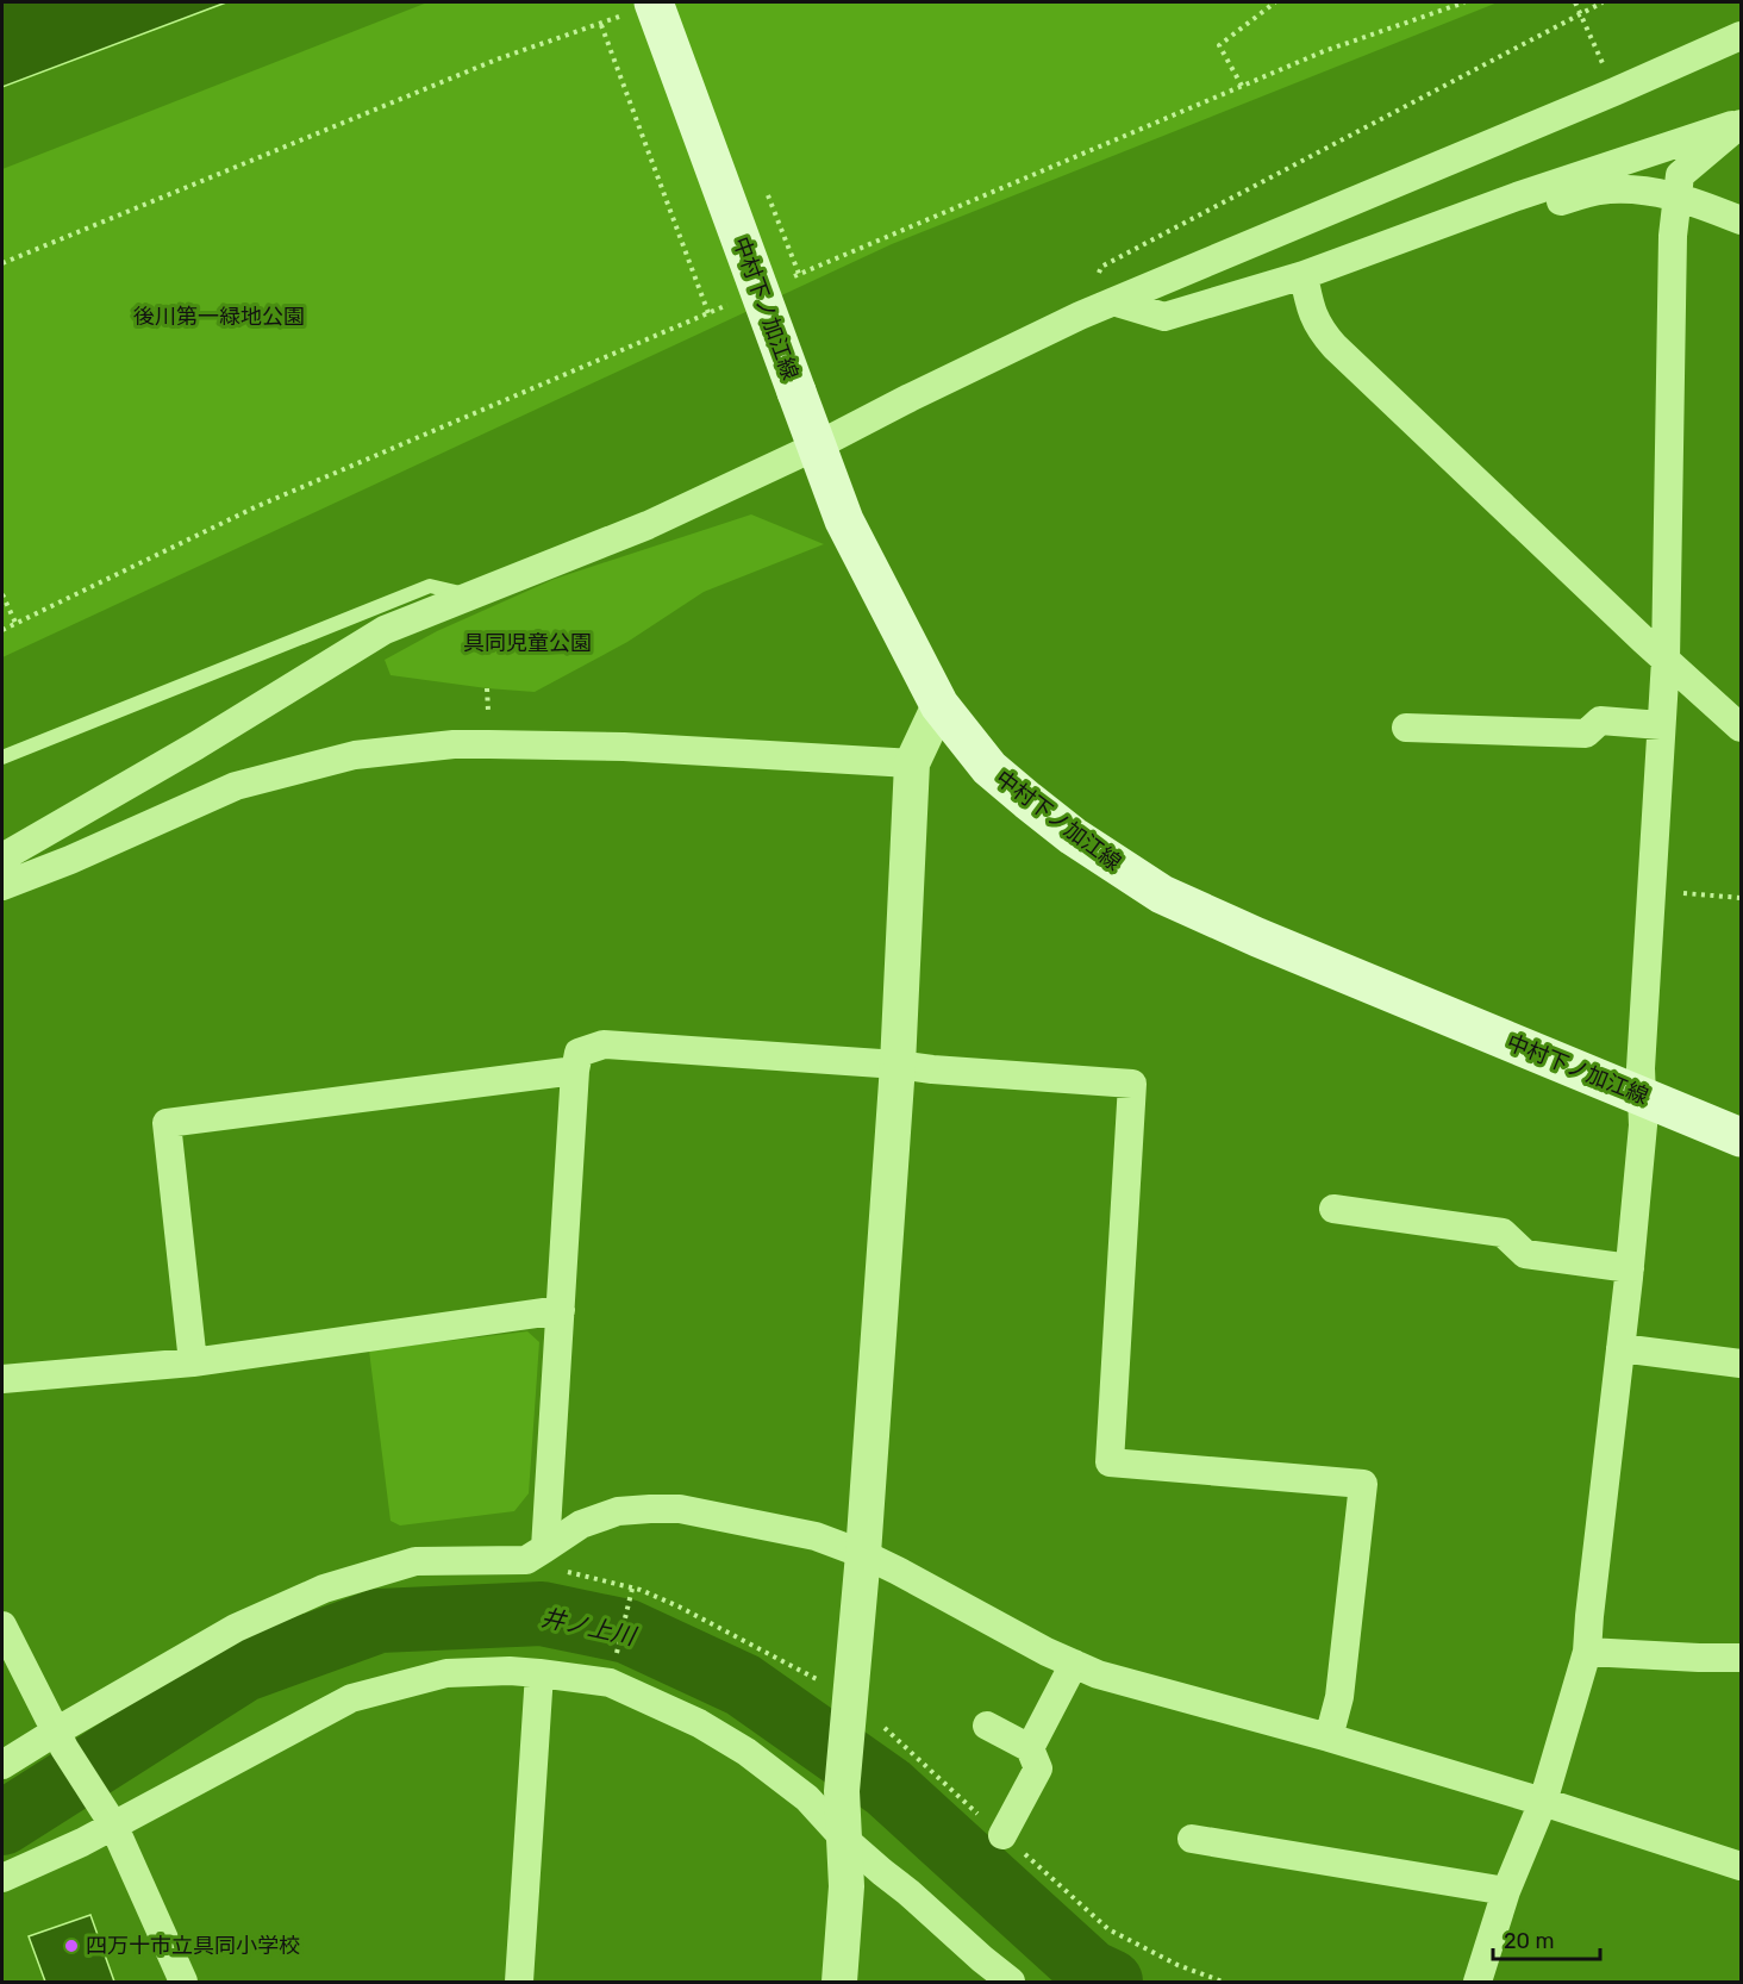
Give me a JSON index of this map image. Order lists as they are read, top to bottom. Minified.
{"streets":{"main road":["中村下ノ加江線"]},"water":["井ノ上川"],"parks":["後川第一緑地公園","具同児童公園"],"places":["四万十市立具同小学校"],"scale_bar":"20 m"}
